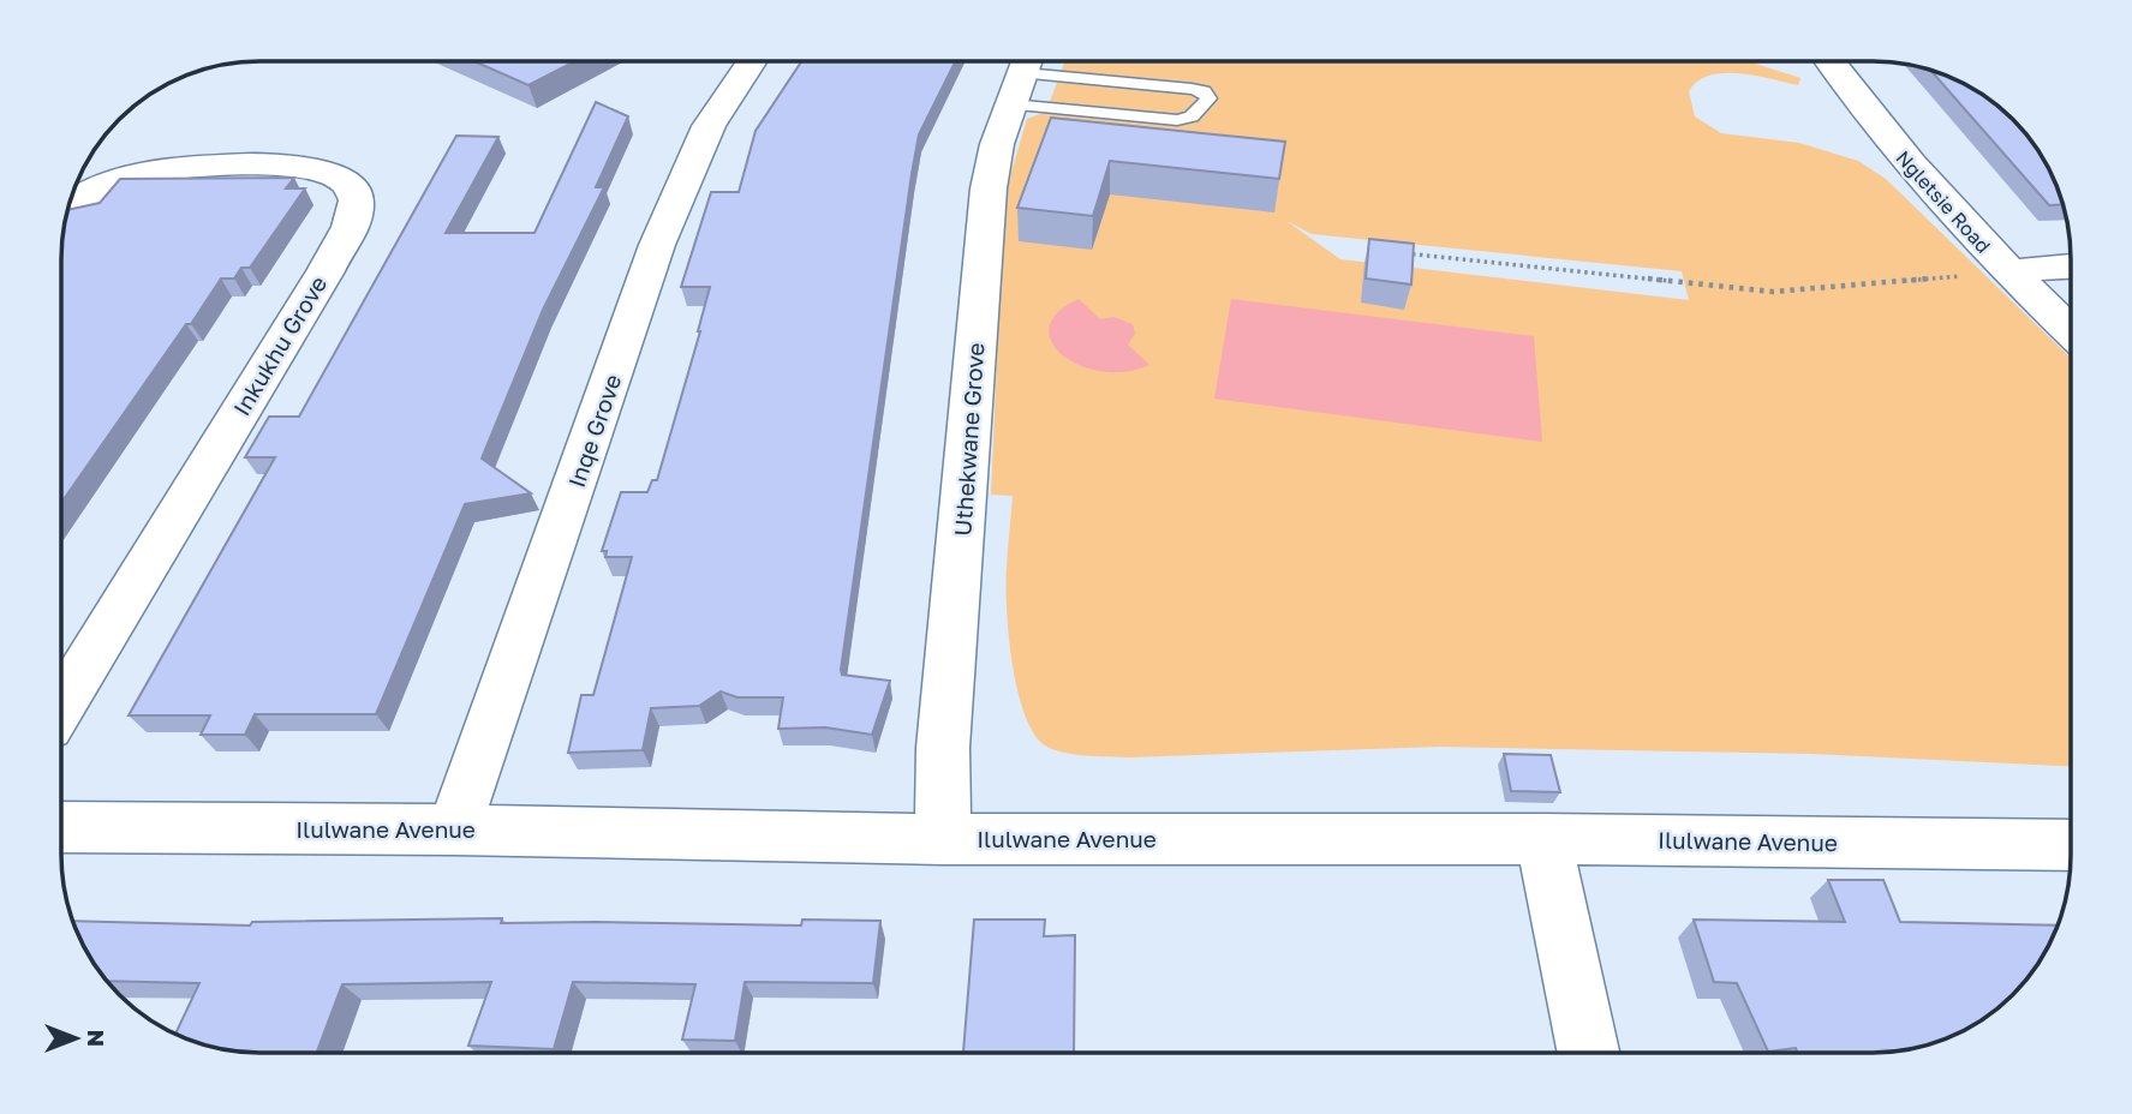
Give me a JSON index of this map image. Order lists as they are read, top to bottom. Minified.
{"streets":{"street":["Ngletsie Road","Inkukhu Grove","Inqe Grove","Uthekwane Grove","Ilulwane Avenue"]},"crossings":[["Inqe Grove","Ilulwane Avenue"],["Uthekwane Grove","Ilulwane Avenue"]],"north":"right"}
